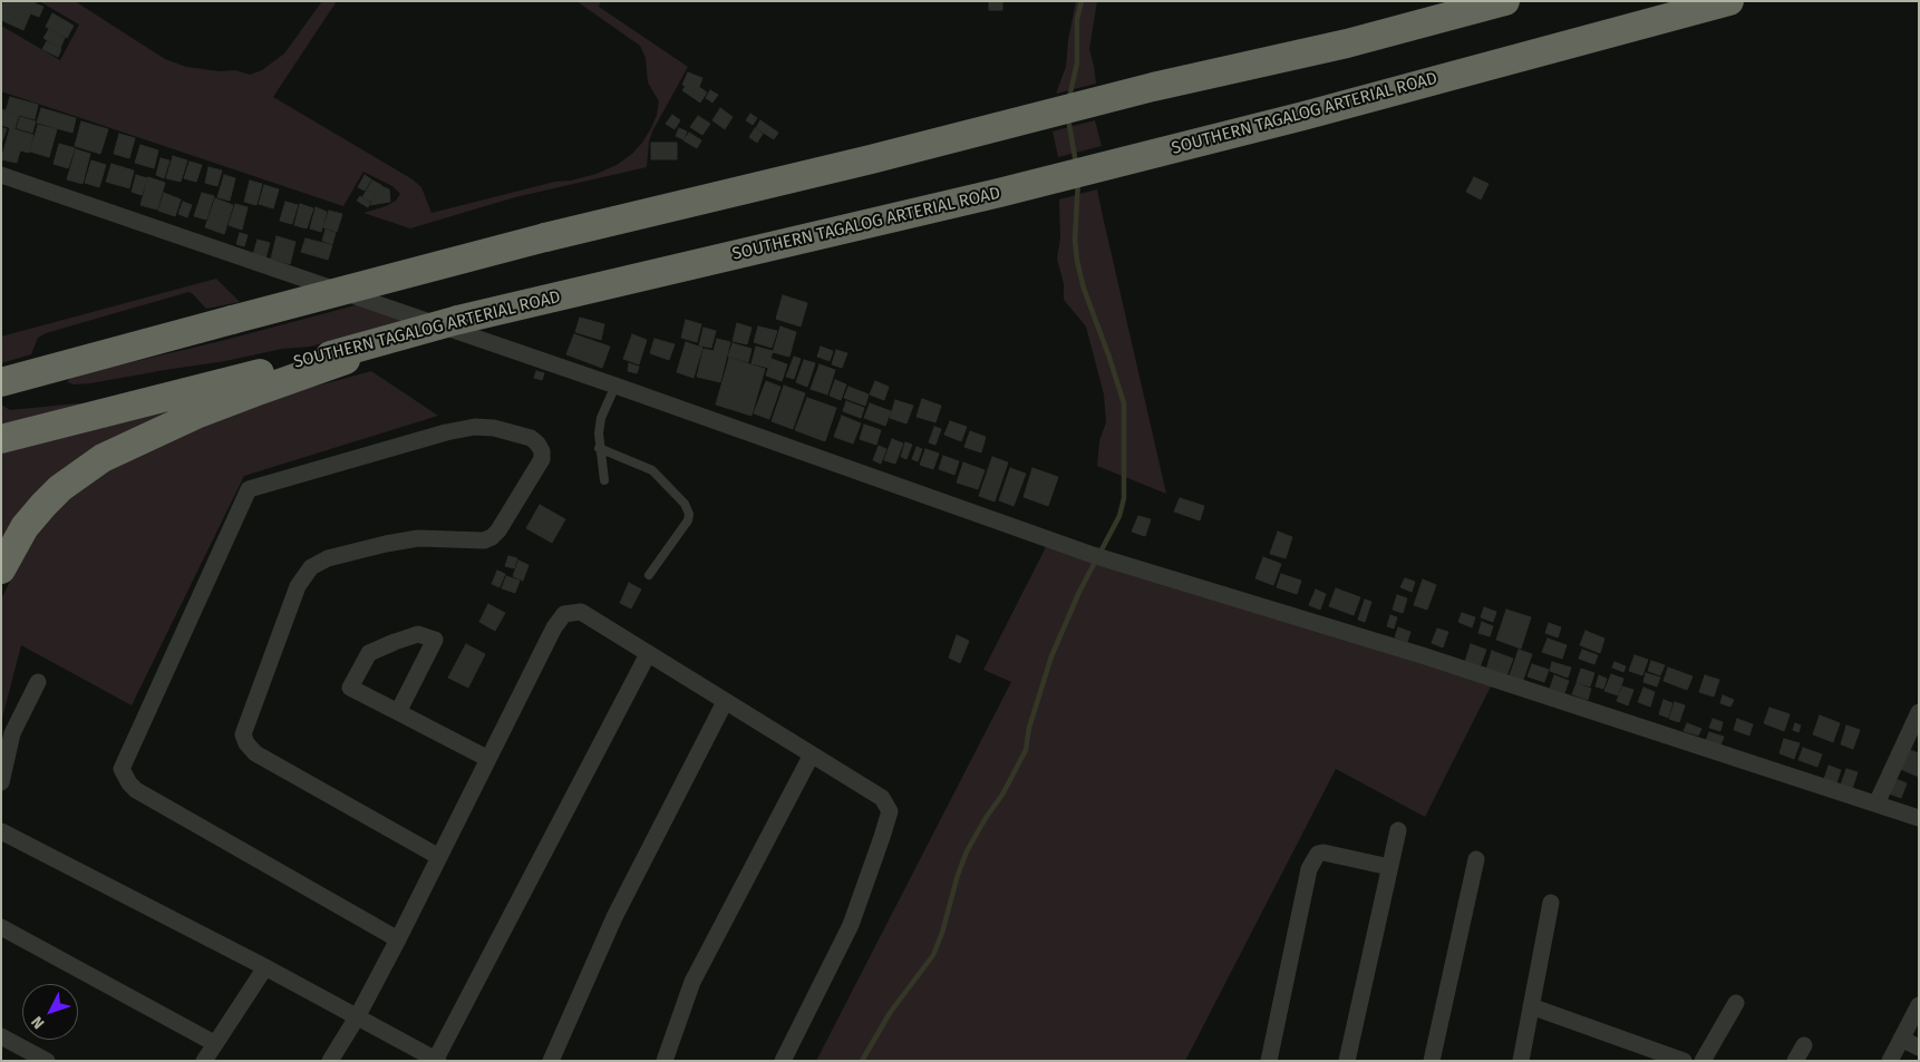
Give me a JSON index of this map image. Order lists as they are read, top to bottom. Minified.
{"streets":{"highway":["SOUTHERN TAGALOG ARTERIAL ROAD"]},"north":"bottom left"}
